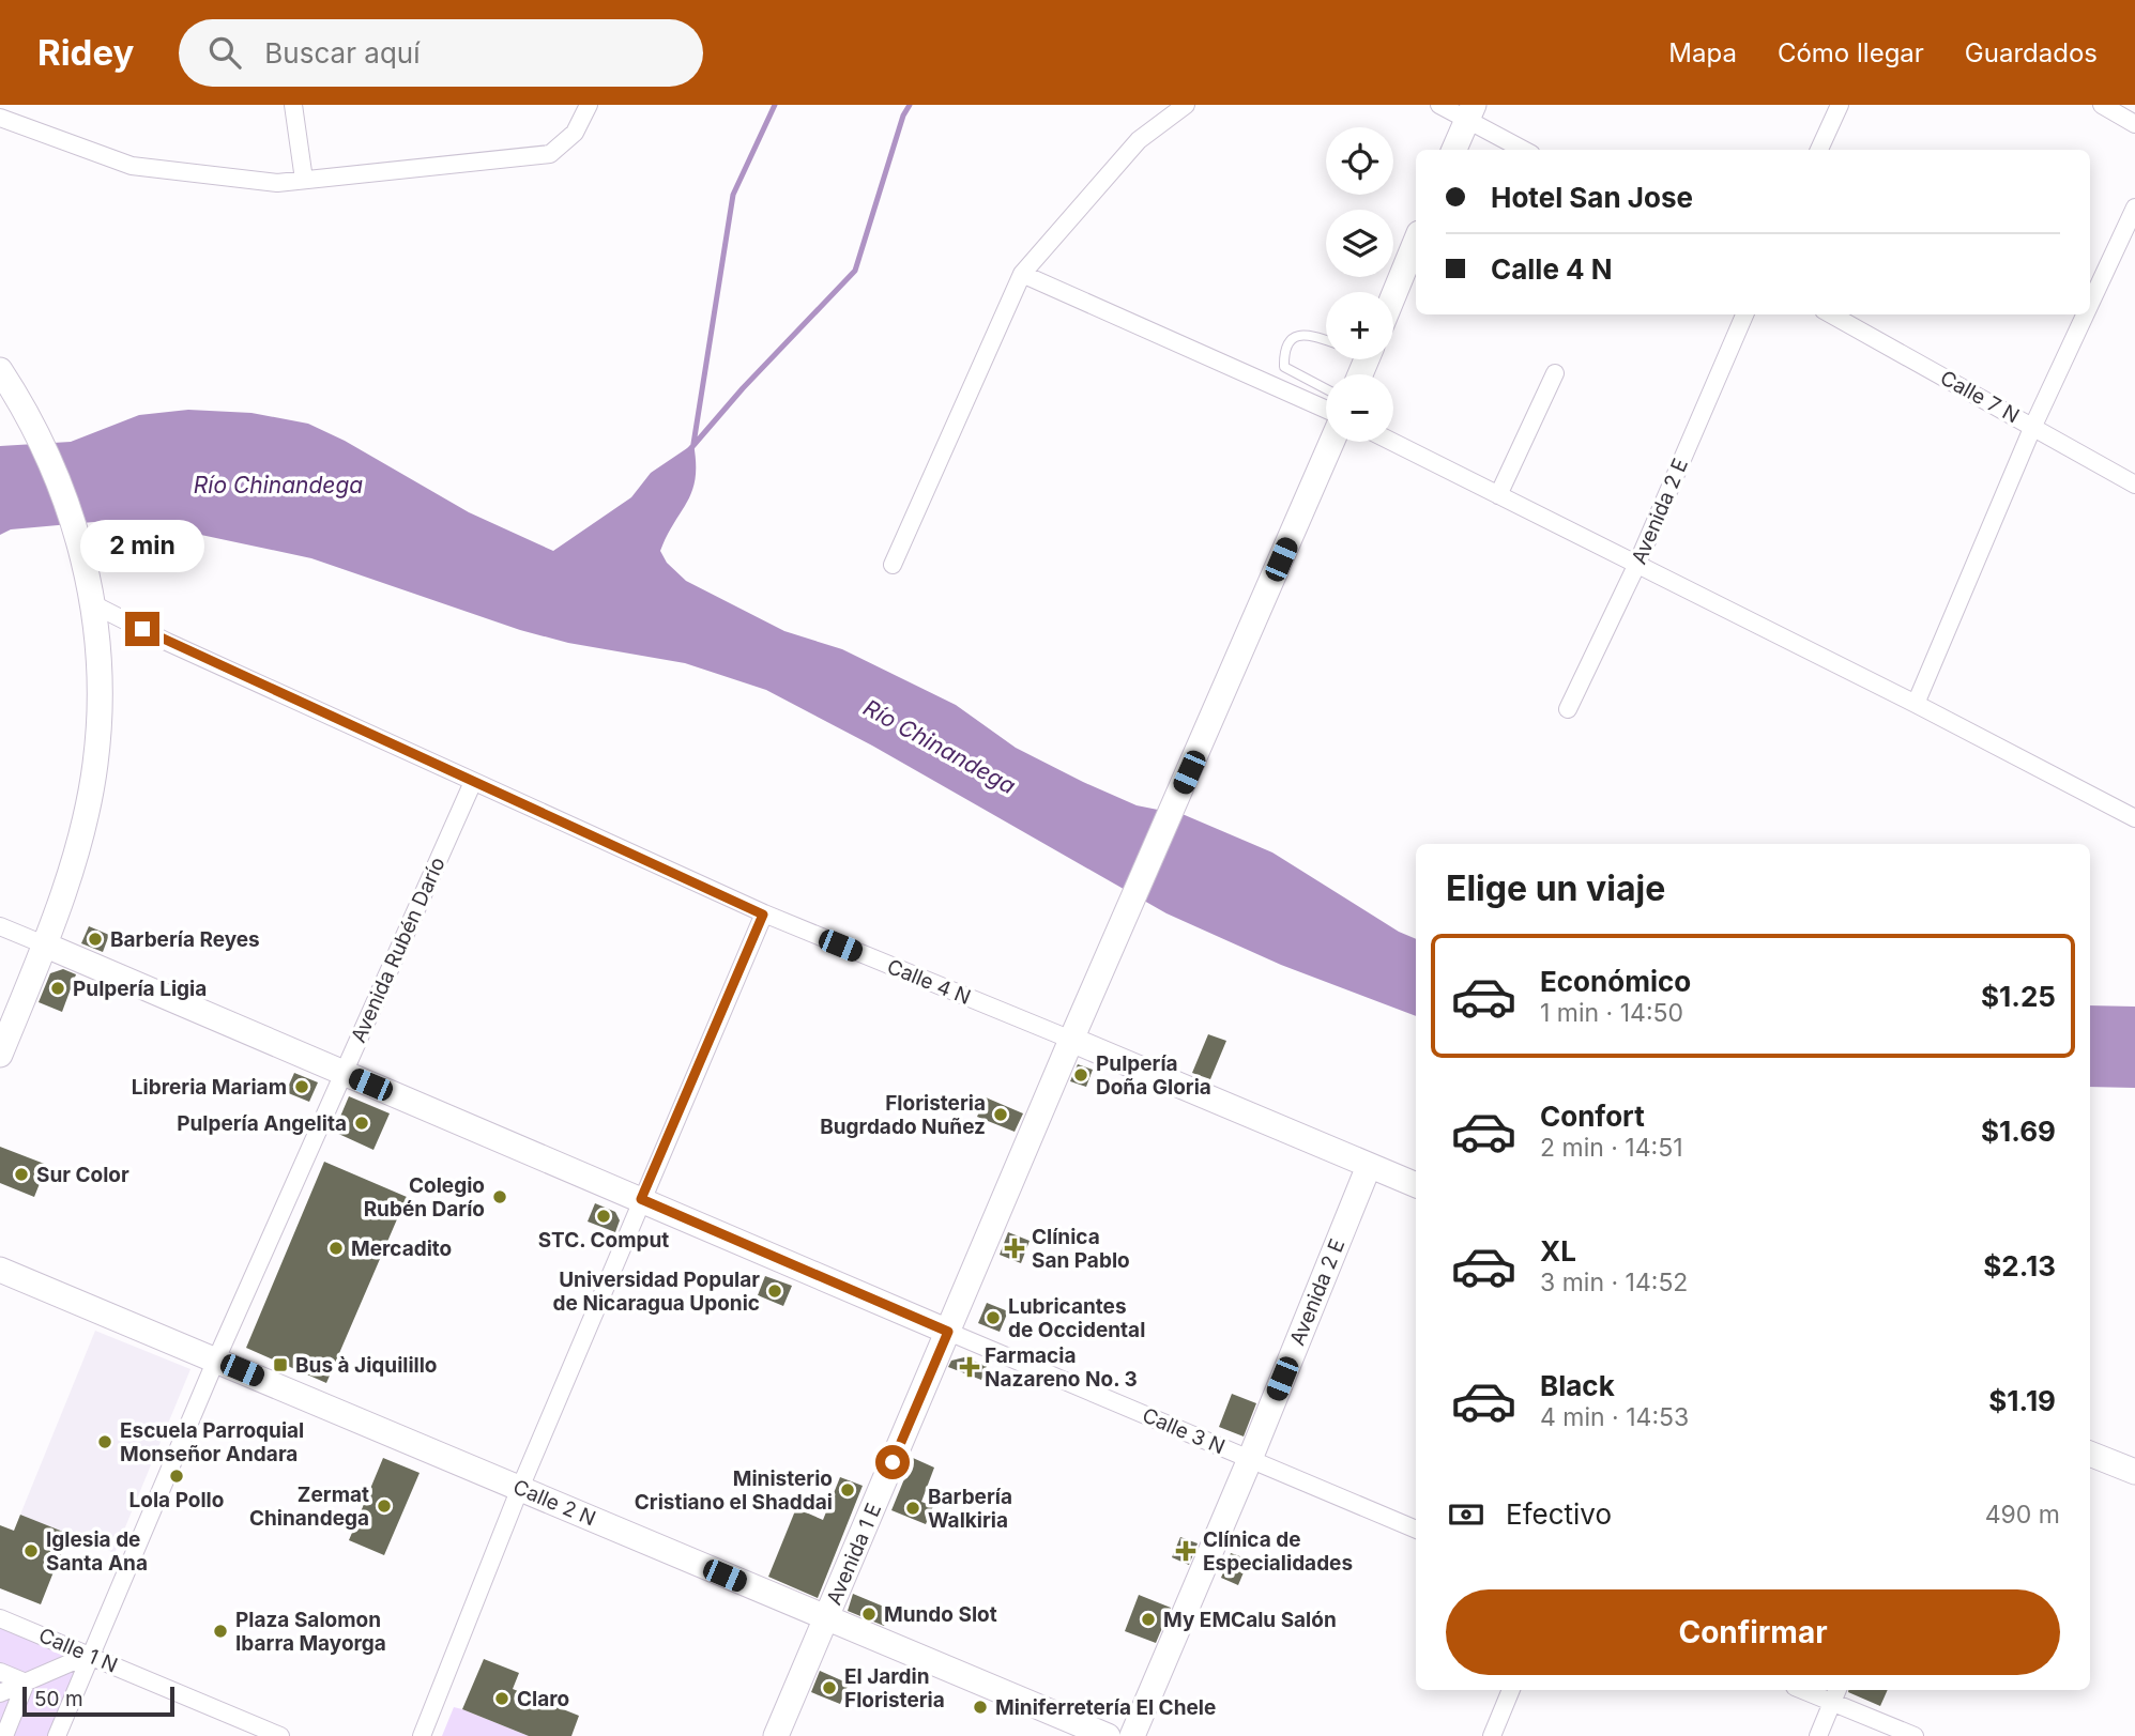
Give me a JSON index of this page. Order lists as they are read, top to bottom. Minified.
{"streets":{"street":["Calle 7 N","Avenida 2 E","Avenida Rubén Darío","Calle 4 N","Calle 3 N","Calle 2 N","Avenida 1 E","Calle 1 N"]},"crossings":[["Avenida 2 E","Calle 3 N"],["Avenida Rubén Darío","Calle 4 N"],["Avenida Rubén Darío","Calle 2 N"],["Avenida Rubén Darío","Calle 1 N"],["Calle 4 N","Avenida 1 E"],["Calle 3 N","Avenida 1 E"],["Calle 2 N","Avenida 1 E"]],"water":["Río Chinandega"],"places":{"other":["Barbería Reyes","Pulpería Ligia","Pulpería Doña Gloria","Libreria Mariam","Floristeria Bugrdado Nuñez","Pulpería Angelita","Sur Color","Colegio Rubén Darío","STC. Comput","Mercadito","Universidad Popular de Nicaragua Uponic","Lubricantes de Occidental","Escuela Parroquial Monseñor Andara","Lola Pollo","Ministerio Cristiano el Shaddai","Zermat Chinandega","Barbería Walkiria","Iglesia de Santa Ana","Mundo Slot","My EMCalu Salón","Plaza Salomon Ibarra Mayorga","El Jardin Floristeria","Claro","Miniferretería El Chele"],"health":["Clínica San Pablo","Farmacia Nazareno No. 3","Clínica de Especialidades"],"transit":["Bus à Jiquilillo"]},"scale_bar":"50 m","page":{"header":"Ridey","search":"Buscar aquí","nav":["Mapa","Cómo llegar","Guardados"],"map_buttons":["+","−"],"banner":["Hotel San Jose","Calle 4 N"],"bubble":"2 min","heading":"Elige un viaje","list":[{"name":"Económico","note":"1 min · 14:50","value":"$1.25"},{"name":"Confort","note":"2 min · 14:51","value":"$1.69"},{"name":"XL","note":"3 min · 14:52","value":"$2.13"},{"name":"Black","note":"4 min · 14:53","value":"$1.19"}],"pay":["Efectivo","490 m"],"buttons":"Confirmar","scale":"50 m"}}
